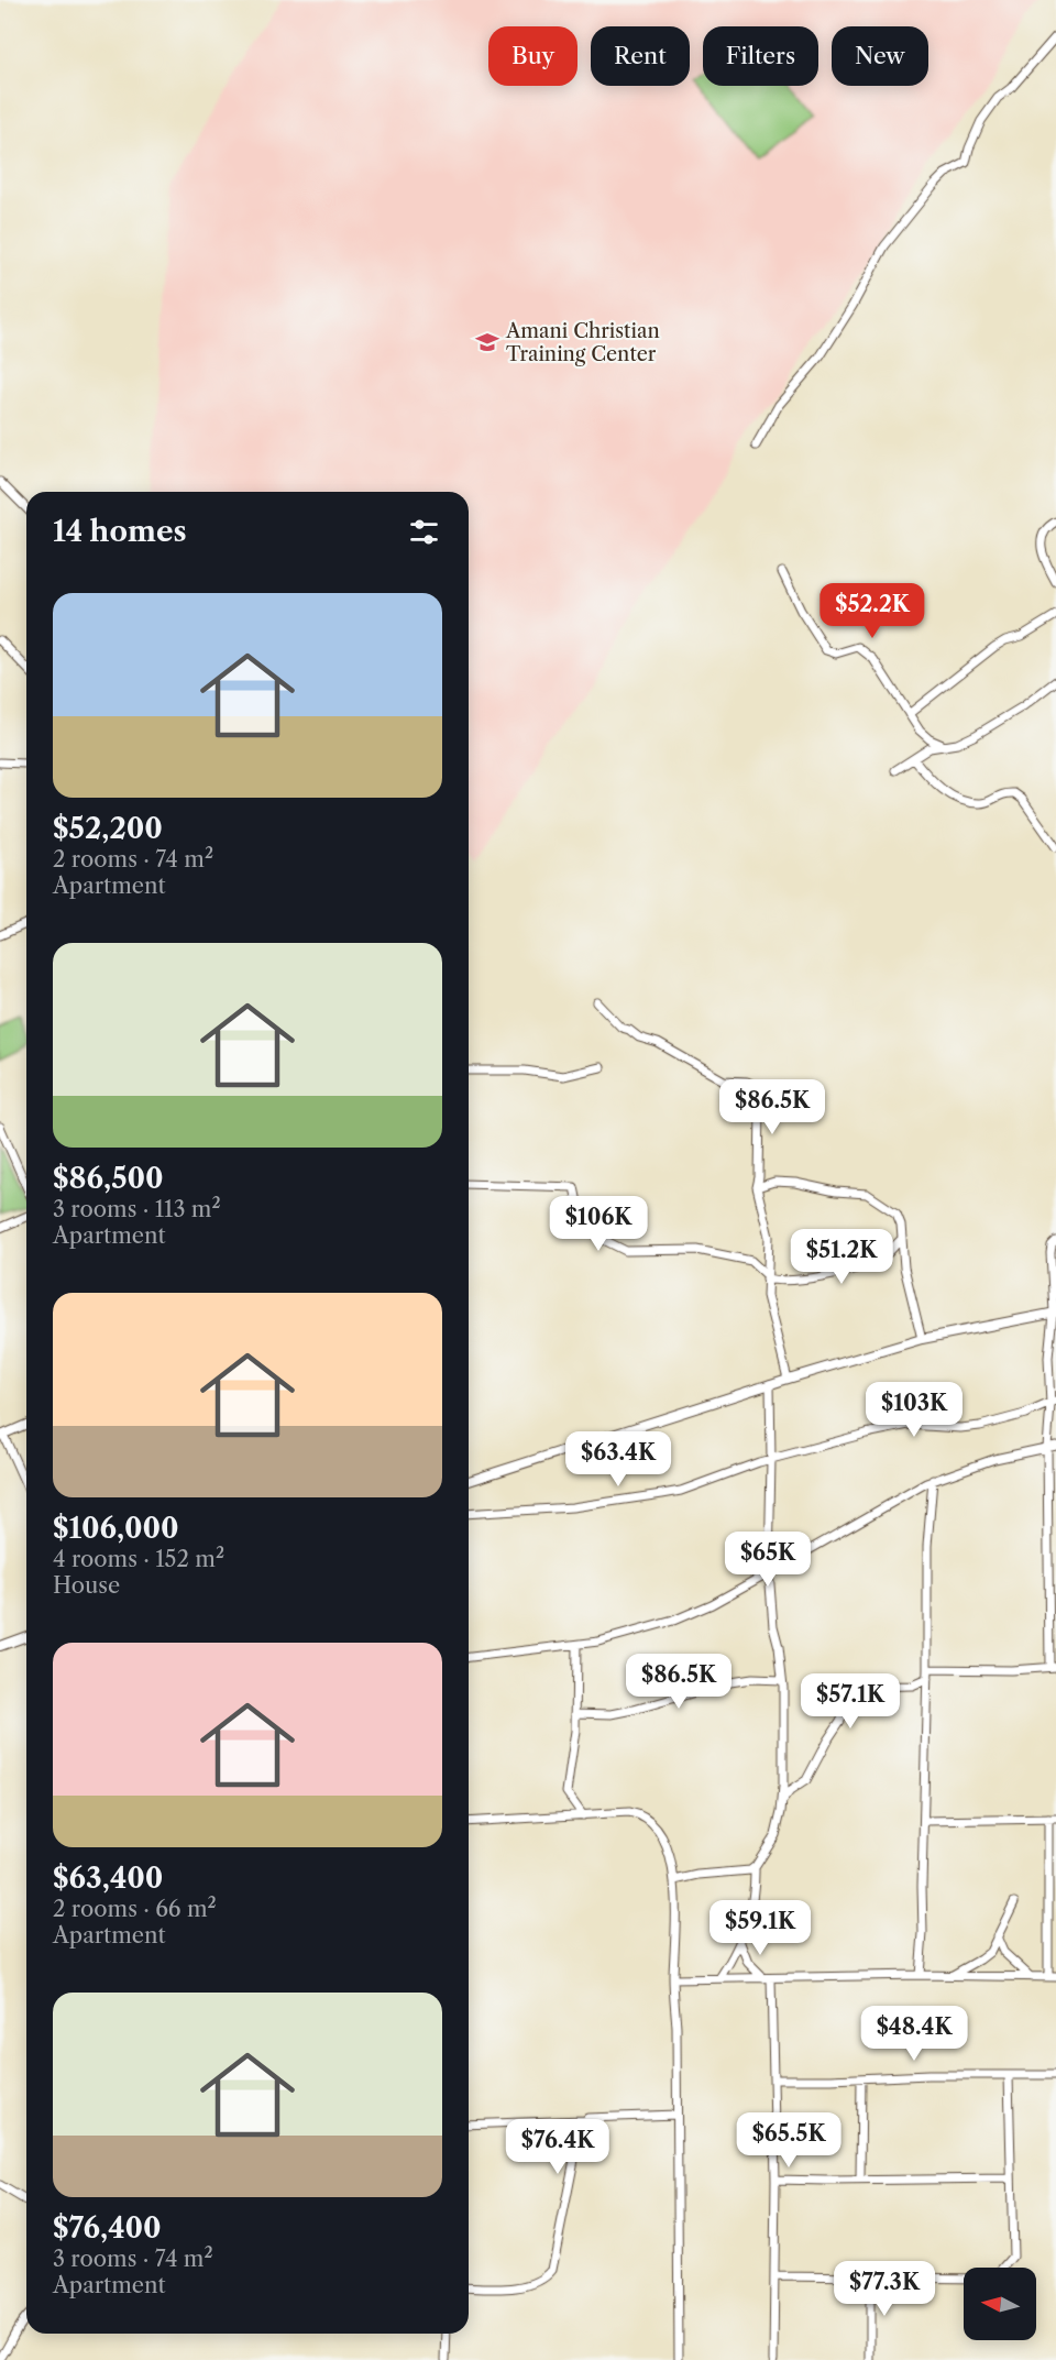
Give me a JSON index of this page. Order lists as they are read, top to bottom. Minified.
{"places":{"school or university":["Amani Christian Training Center"]},"north":"left","page":{"chip":["Buy","Rent","Filters","New"],"heading":"14 homes","list":[{"name":"$52,200","note":"2 rooms · 74 m² · Apartment"},{"name":"$86,500","note":"3 rooms · 113 m² · Apartment"},{"name":"$106,000","note":"4 rooms · 152 m² · House"},{"name":"$63,400","note":"2 rooms · 66 m² · Apartment"},{"name":"$76,400","note":"3 rooms · 74 m² · Apartment"}],"price":["$52.2K","$86.5K","$106K","$51.2K","$103K","$63.4K","$65K","$86.5K","$57.1K","$59.1K","$48.4K","$65.5K","$76.4K","$77.3K"]}}
